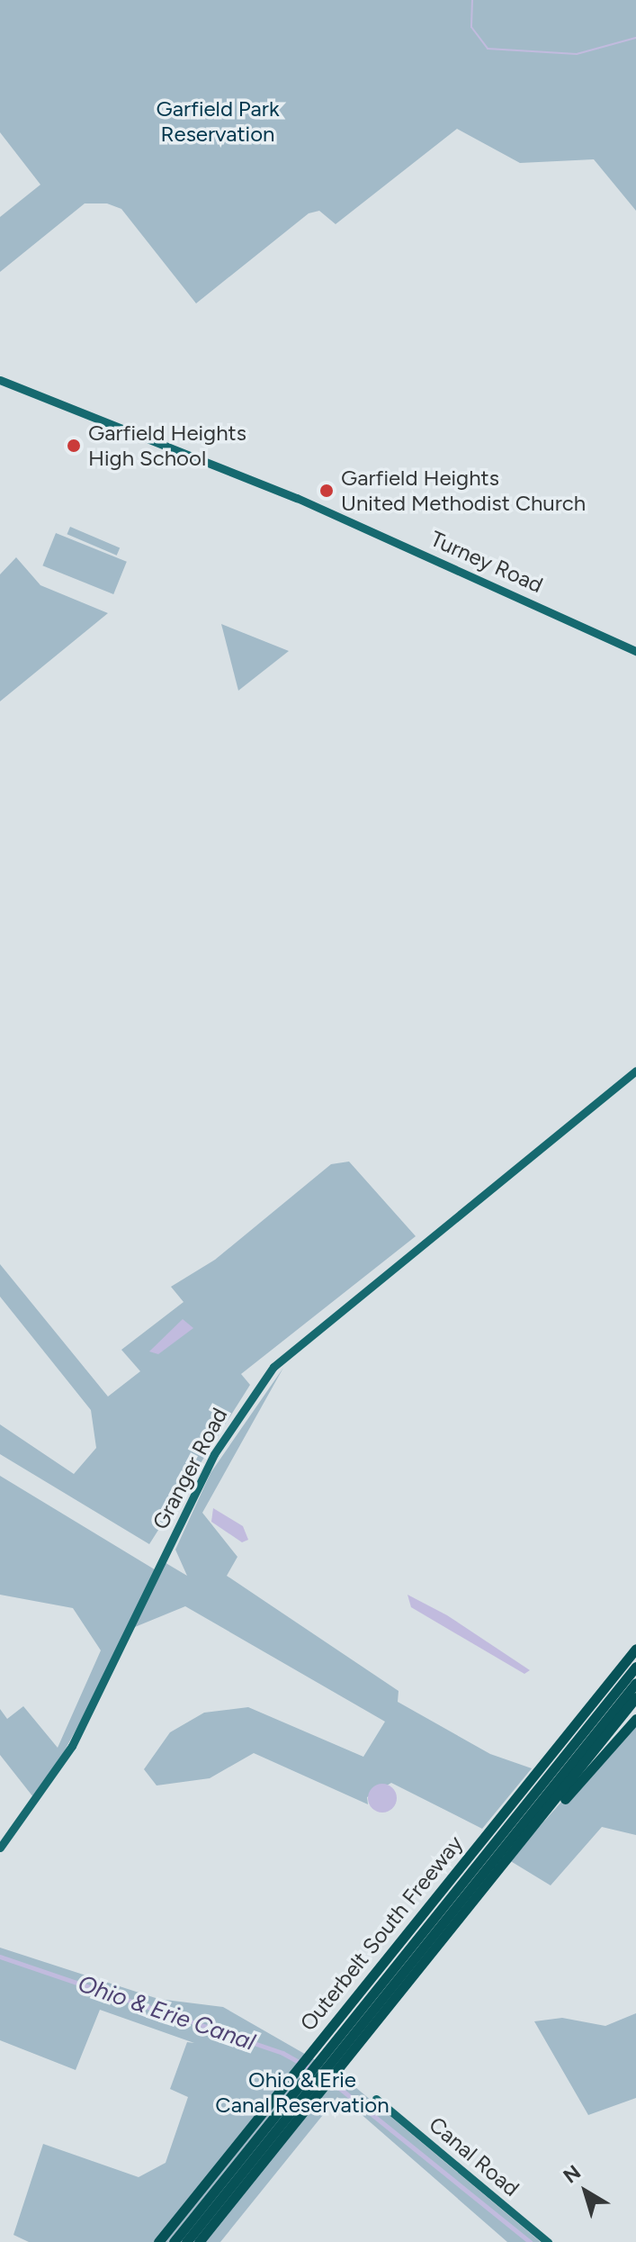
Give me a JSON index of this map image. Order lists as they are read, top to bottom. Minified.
{"streets":{"highway":["Outerbelt South Freeway"],"main road":["Turney Road","Granger Road","Canal Road"]},"water":["Ohio & Erie Canal"],"parks":["Garfield Park Reservation","Ohio & Erie Canal Reservation"],"places":["Garfield Heights High School","Garfield Heights United Methodist Church"],"north":"top left"}
